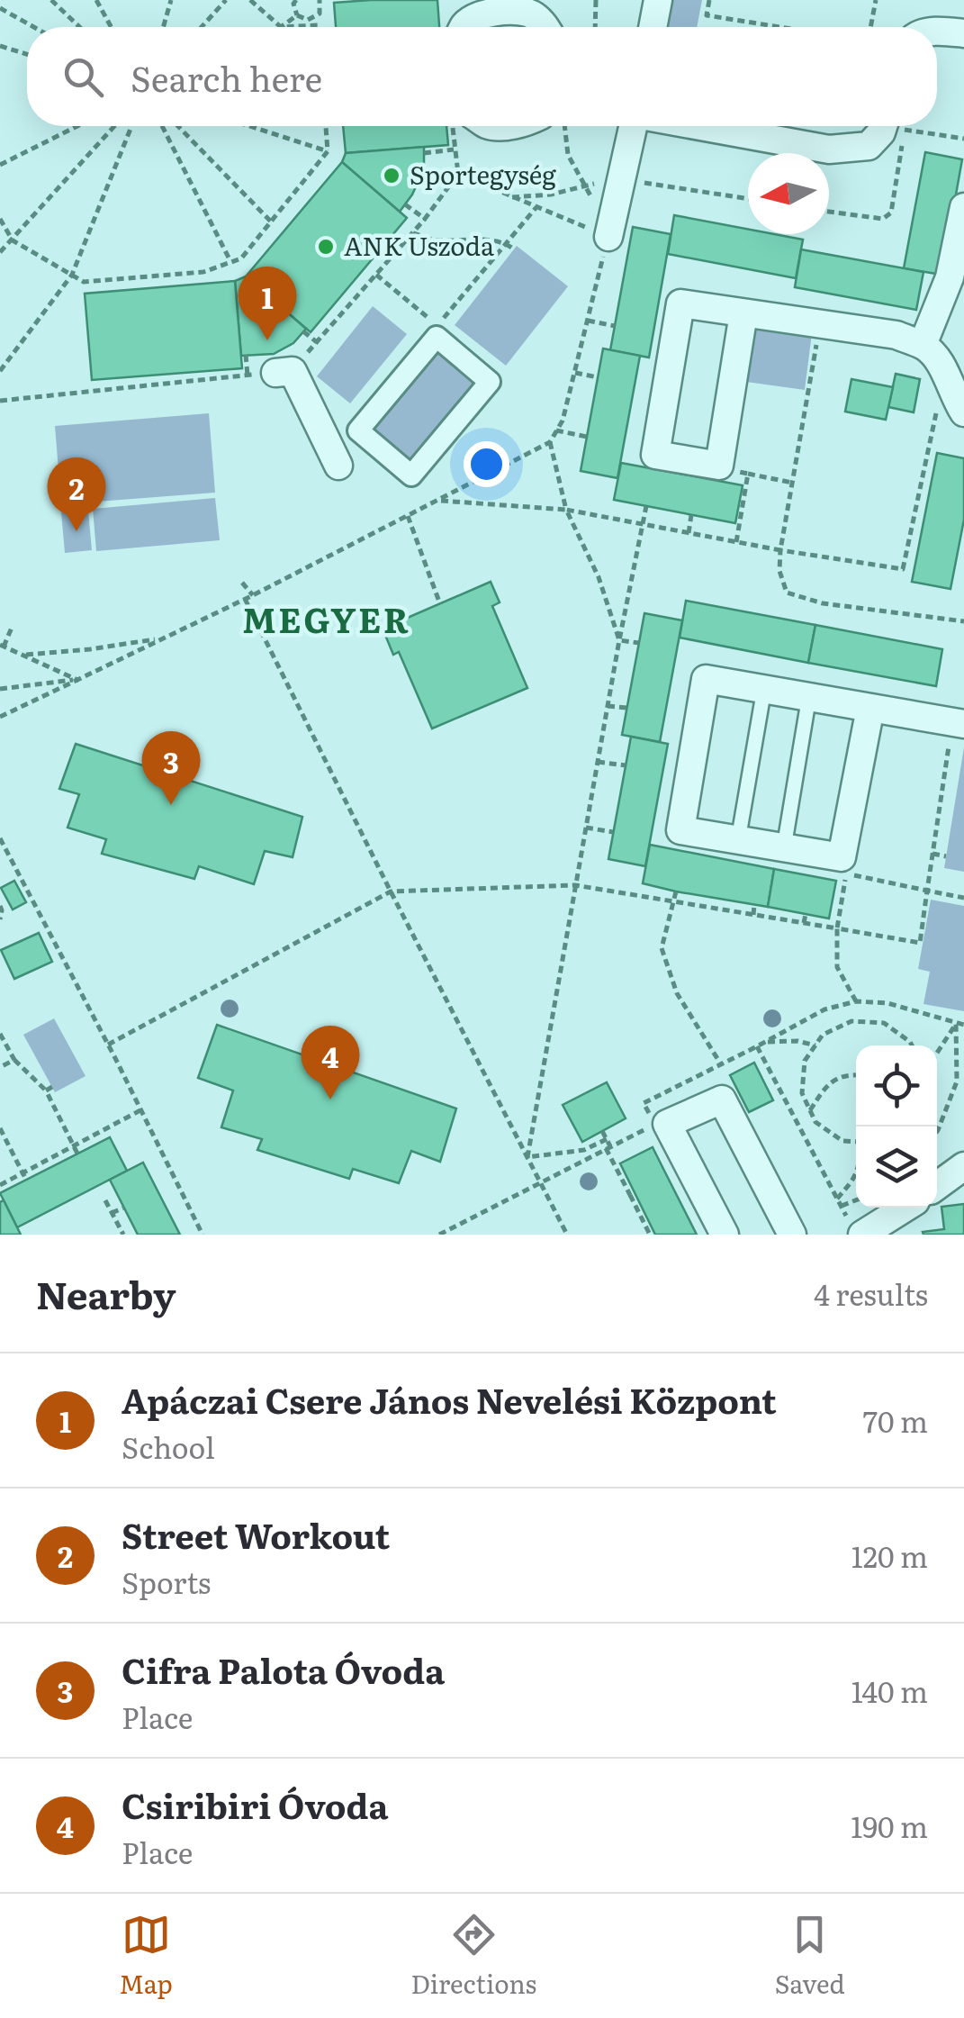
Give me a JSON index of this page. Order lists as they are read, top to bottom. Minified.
{"districts":["MEGYER"],"places":["Sportegység","ANK Uszoda"],"north":"left","page":{"search":"Search here","pins":["1","2","3","4"],"heading":["Nearby","4 results"],"list":[{"mark":"1","name":"Apáczai Csere János Nevelési Központ","note":"School","value":"70 m"},{"mark":"2","name":"Street Workout","note":"Sports","value":"120 m"},{"mark":"3","name":"Cifra Palota Óvoda","note":"Place","value":"140 m"},{"mark":"4","name":"Csiribiri Óvoda","note":"Place","value":"190 m"}],"nav":["Map","Directions","Saved"]}}
